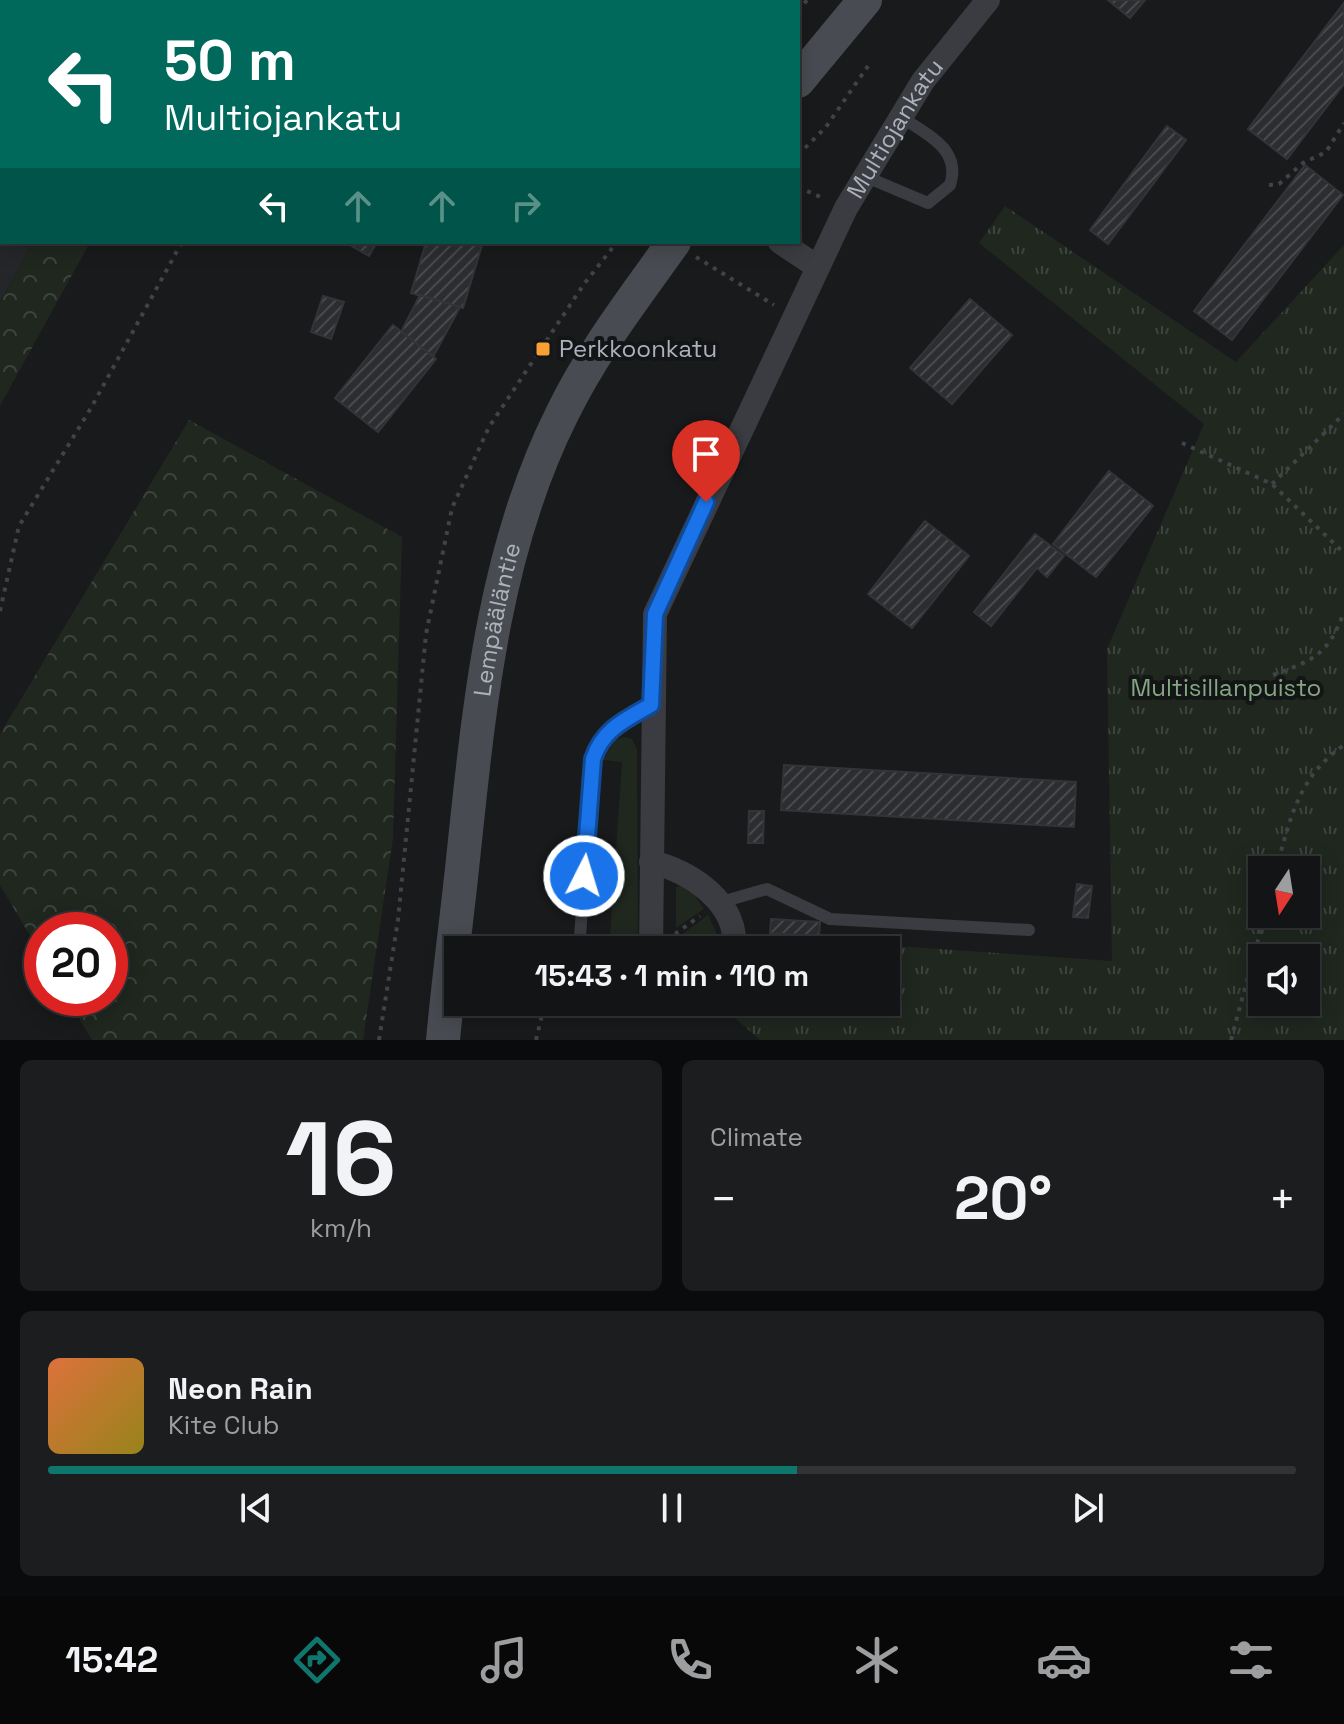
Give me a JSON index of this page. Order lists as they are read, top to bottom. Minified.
{"streets":{"main road":["Lempääläntie"],"street":["Multiojankatu"]},"parks":["Multisillanpuisto"],"places":{"transit":["Perkkoonkatu"]},"north":"bottom","page":{"turn":["50 m","Multiojankatu"],"limit":"20","trip":"15:43 · 1 min · 110 m","tile":[["16","km/h"],"Climate"],"heat":["−","20°","+"],"song":["Neon Rain","Kite Club"],"tabs":"15:42"}}
